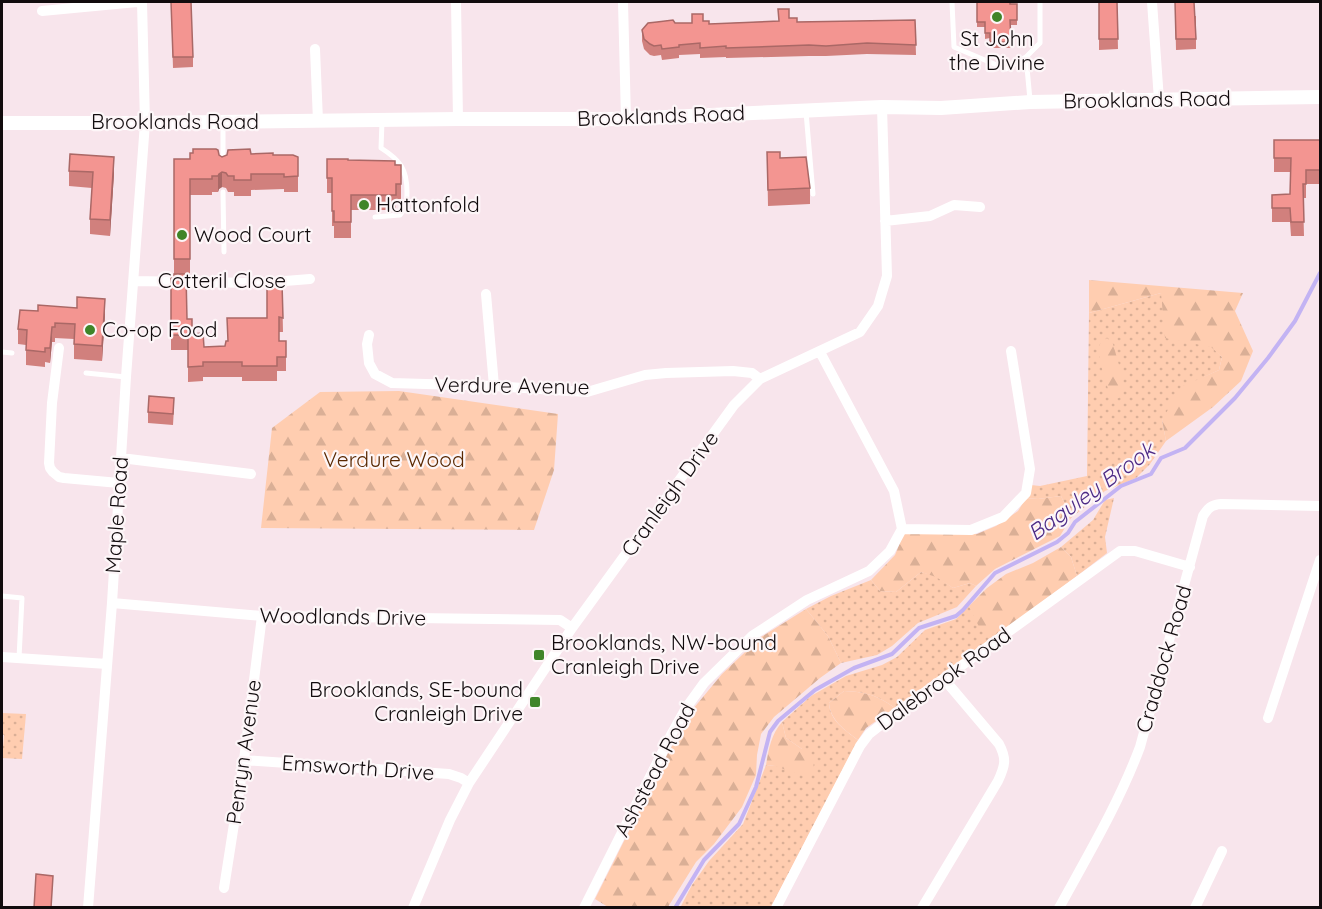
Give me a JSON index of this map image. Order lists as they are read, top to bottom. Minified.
{"streets":{"street":["Brooklands Road","Cotteril Close","Verdure Avenue","Cranleigh Drive","Maple Road","Woodlands Drive","Craddock Road","Dalebrook Road","Penryn Avenue","Emsworth Drive","Ashstead Road"]},"crossings":[["Brooklands Road","Cranleigh Drive"],["Brooklands Road","Maple Road"],["Cotteril Close","Maple Road"],["Verdure Avenue","Cranleigh Drive"],["Cranleigh Drive","Woodlands Drive"],["Cranleigh Drive","Emsworth Drive"],["Maple Road","Woodlands Drive"],["Woodlands Drive","Penryn Avenue"],["Craddock Road","Dalebrook Road"],["Penryn Avenue","Emsworth Drive"]],"water":["Baguley Brook"],"parks":["Verdure Wood"],"places":{"other":["St John the Divine","Hattonfold","Wood Court","Co-op Food"],"transit":["Brooklands, NW-bound Cranleigh Drive","Brooklands, SE-bound Cranleigh Drive"]}}
